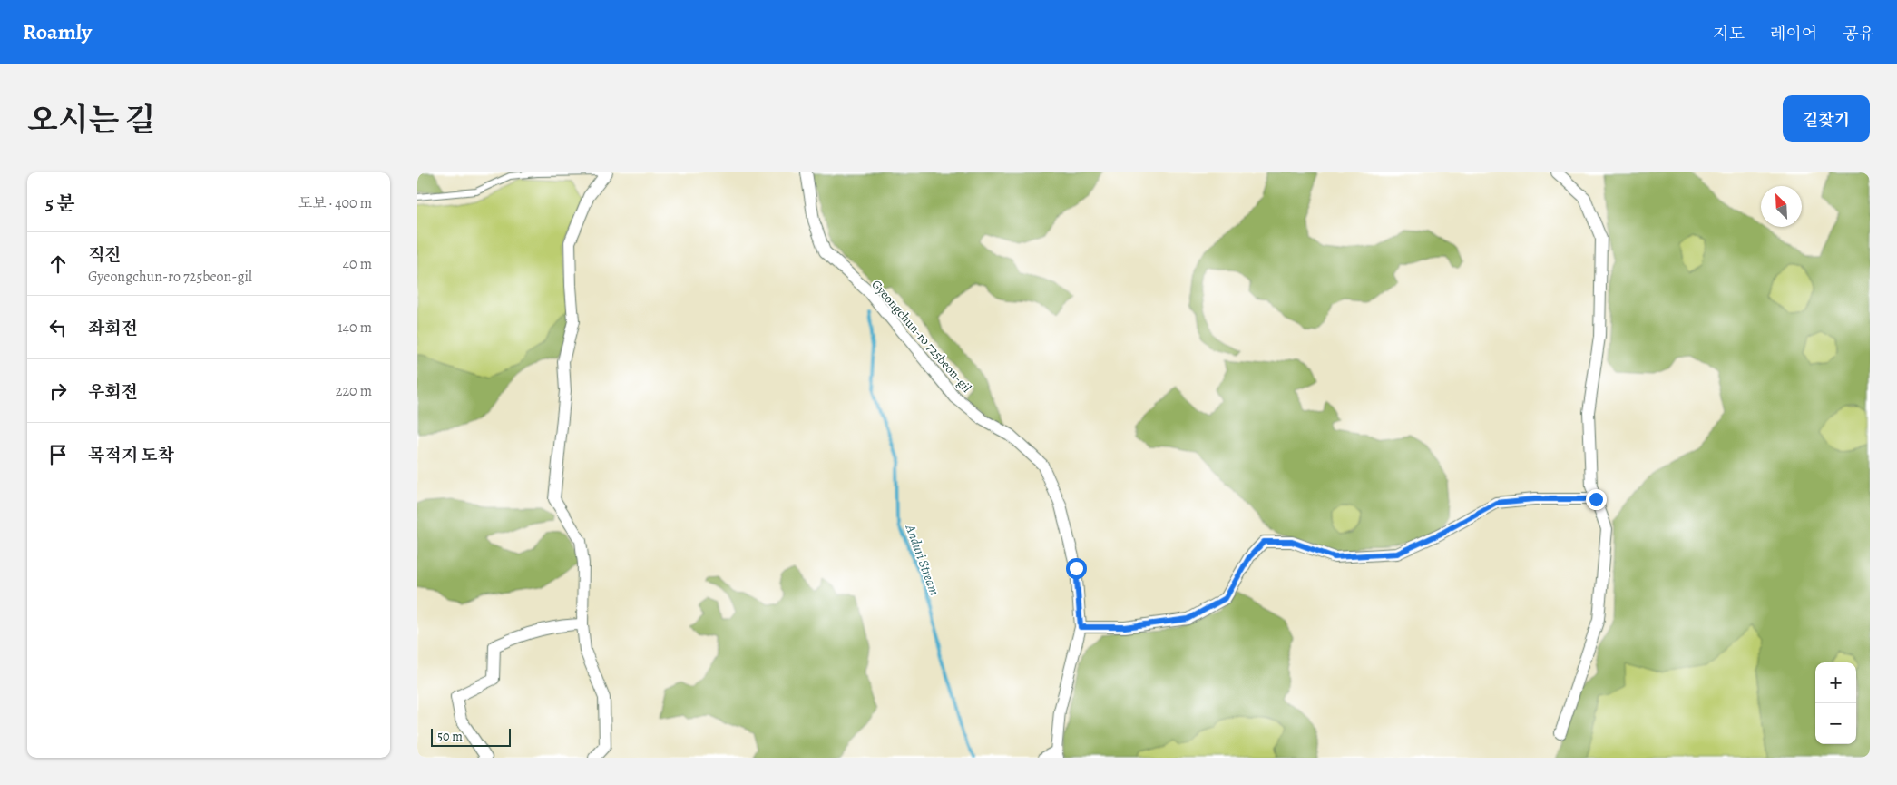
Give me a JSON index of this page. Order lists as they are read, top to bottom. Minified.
{"streets":{"street":["Gyeongchun-ro 725beon-gil"]},"water":["Anduri Stream"],"scale_bar":"50 m","north":"top left","page":{"header":"Roamly","nav":["지도","레이어","공유"],"title":"오시는 길","buttons":"길찾기","heading":["5 분","도보 · 400 m"],"list":[["직진","Gyeongchun-ro 725beon-gil","40 m"],["좌회전","140 m"],["우회전","220 m"],"목적지 도착"],"map_buttons":["+","−"],"scale":"50 m"}}
